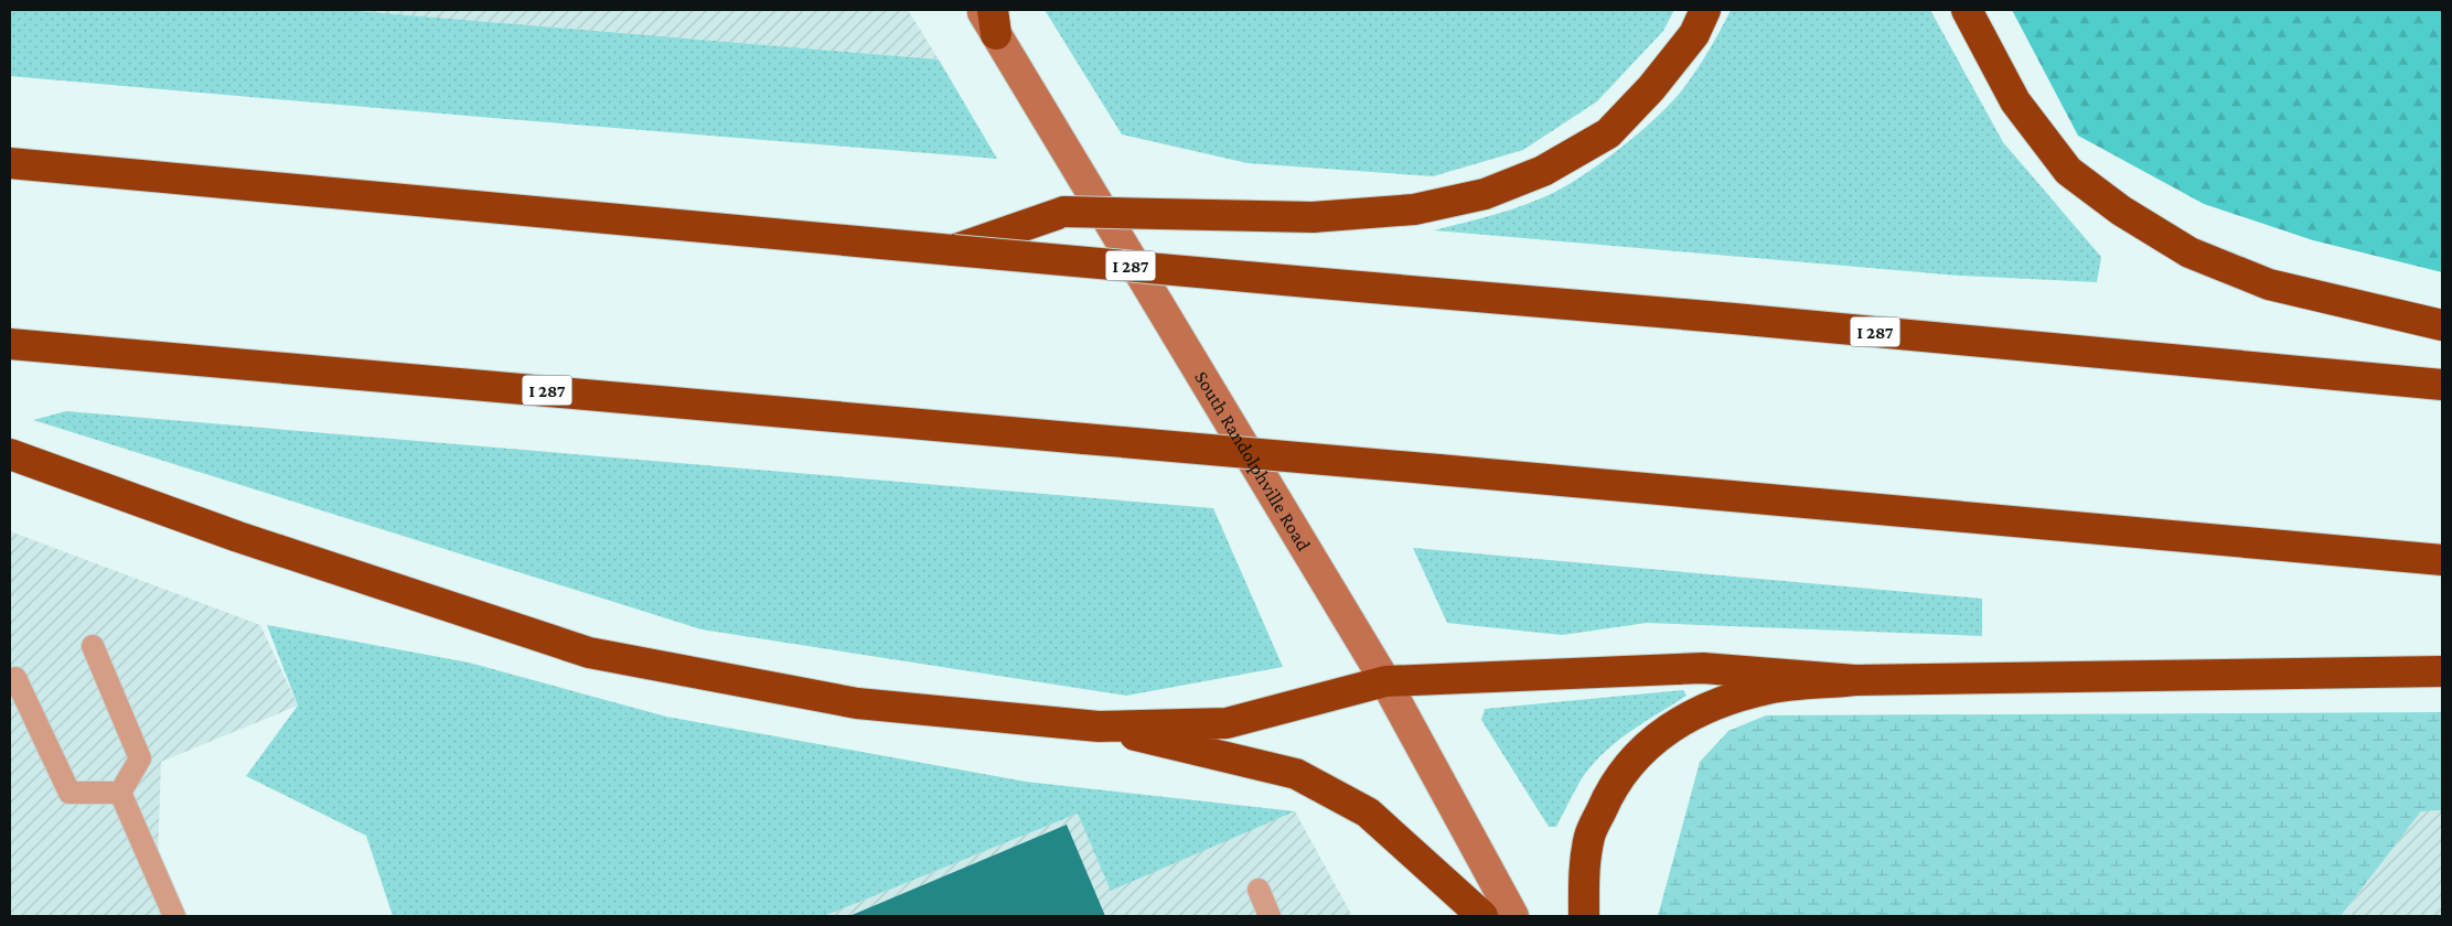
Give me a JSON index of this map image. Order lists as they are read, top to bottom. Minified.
{"streets":{"highway":["I 287"],"main road":["South Randolphville Road"]}}
